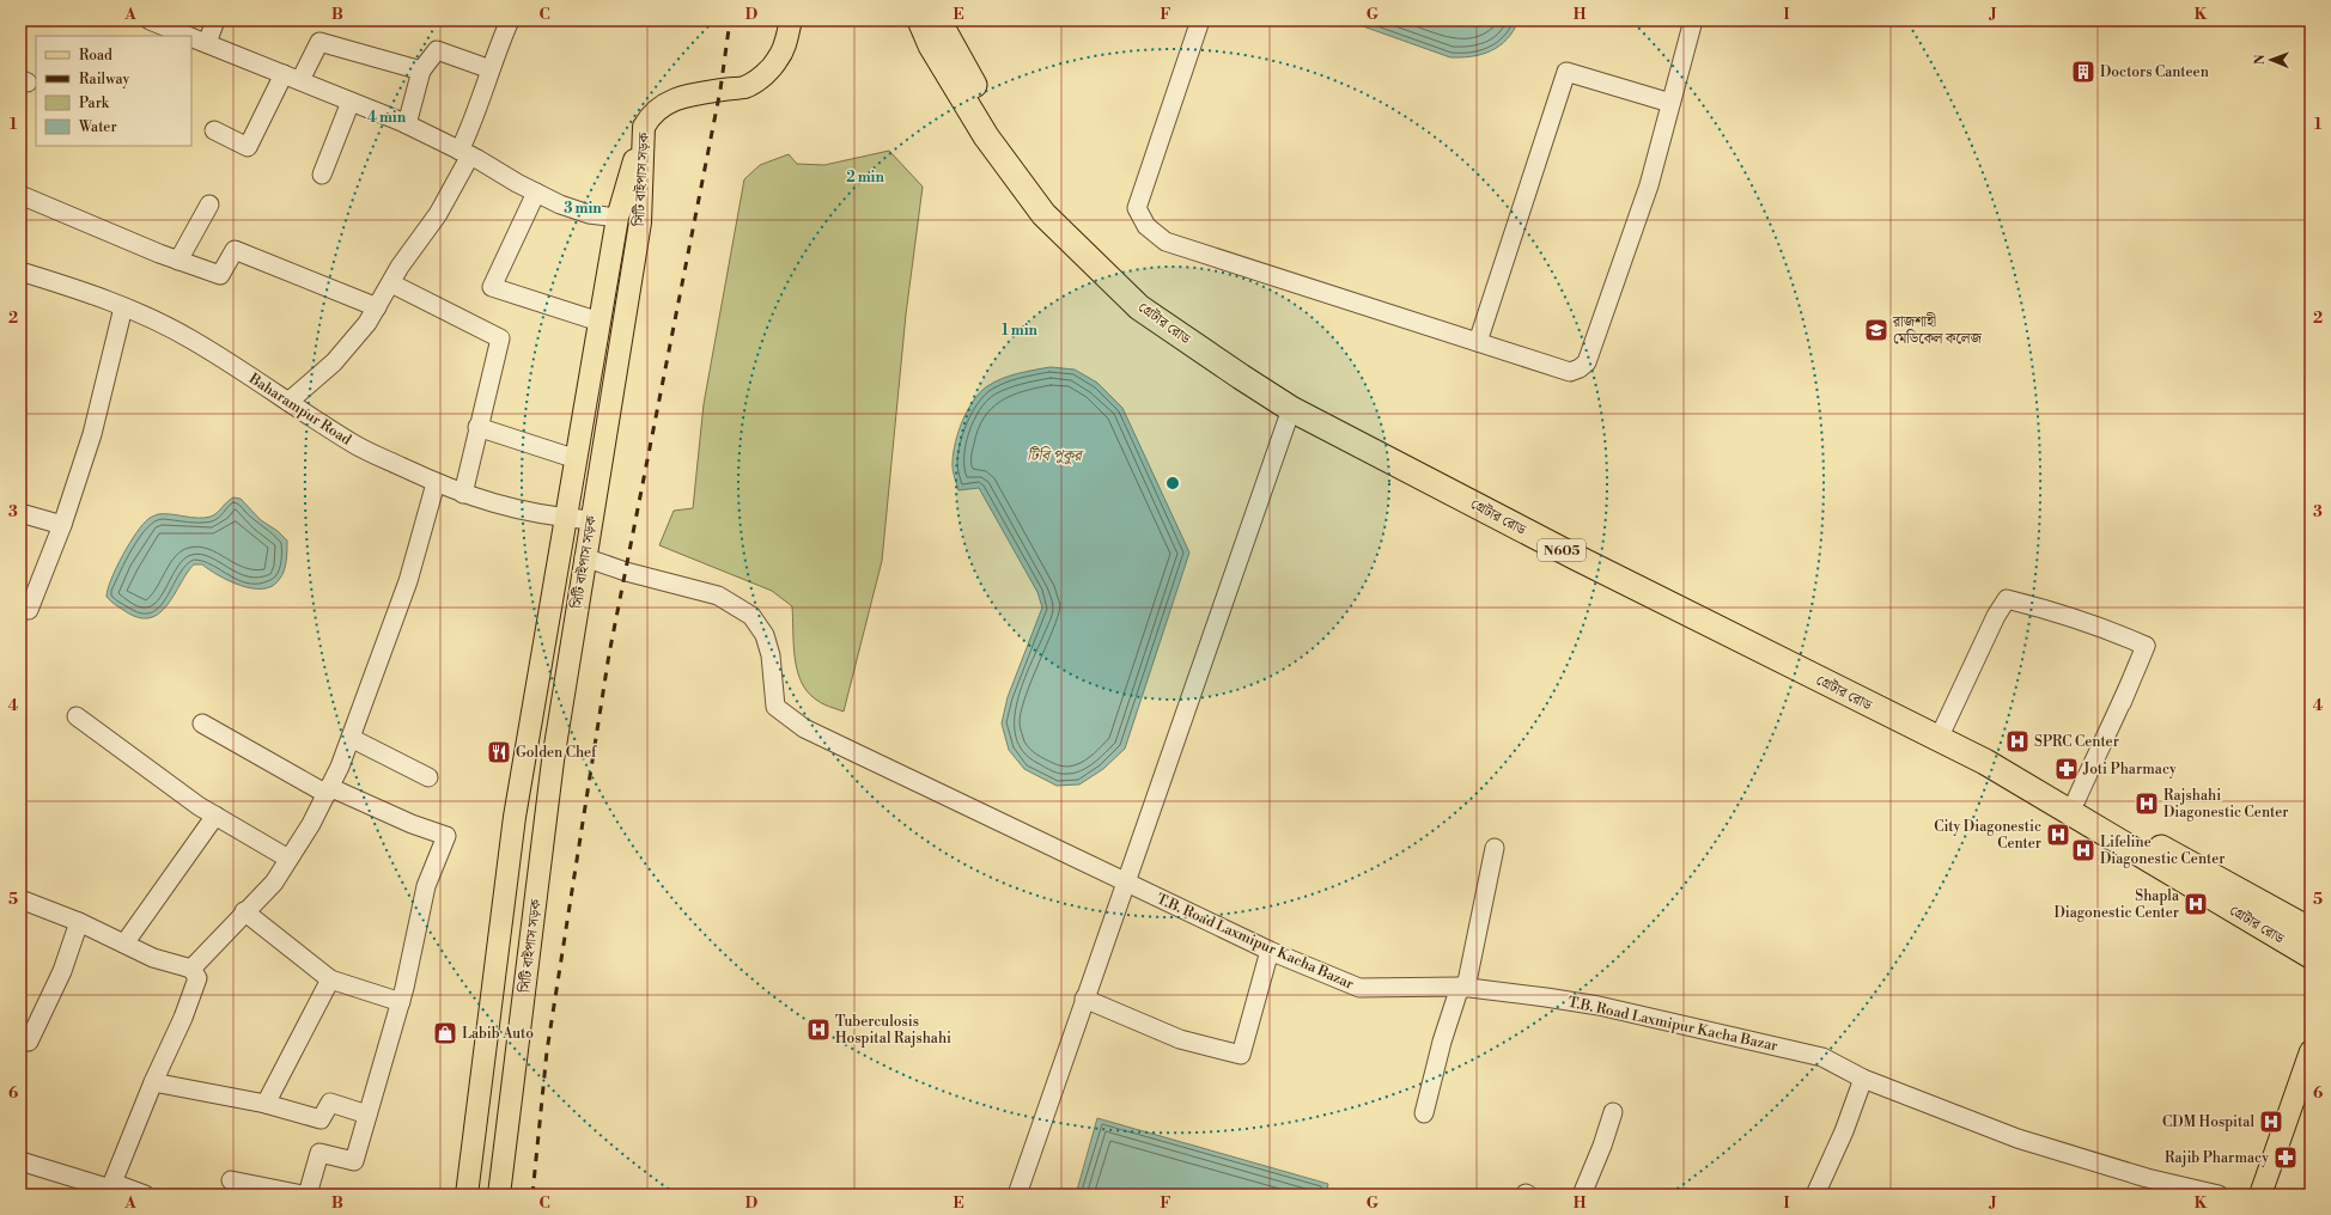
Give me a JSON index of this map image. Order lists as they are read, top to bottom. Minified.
{"streets":{"highway":["গ্রেটার রোড","N605"],"main road":["সিটি বাইপাস সড়ক"],"street":["Baharampur Road","T.B. Road Laxmipur Kacha Bazar"]},"crossings":[["সিটি বাইপাস সড়ক","Baharampur Road"],["সিটি বাইপাস সড়ক","T.B. Road Laxmipur Kacha Bazar"]],"water":["টিবি পুকুর"],"places":{"building":["Doctors Canteen"],"school or university":["রাজশাহী মেডিকেল কলেজ"],"hospital":["SPRC Center","Rajshahi Diagonestic Center","City Diagonestic Center","Lifeline Diagonestic Center","Shapla Diagonestic Center","Tuberculosis Hospital Rajshahi","CDM Hospital"],"restaurant":["Golden Chef"],"pharmacy":["Joti Pharmacy","Rajib Pharmacy"],"shop":["Labib Auto"]},"legend":["Road","Railway","Park","Water"],"north":"left","grid":{"columns":["A","B","C","D","E","F","G","H","I","J","K"],"rows":["1","2","3","4","5","6"]},"rings":["4 min","2 min","3 min","1 min"]}
